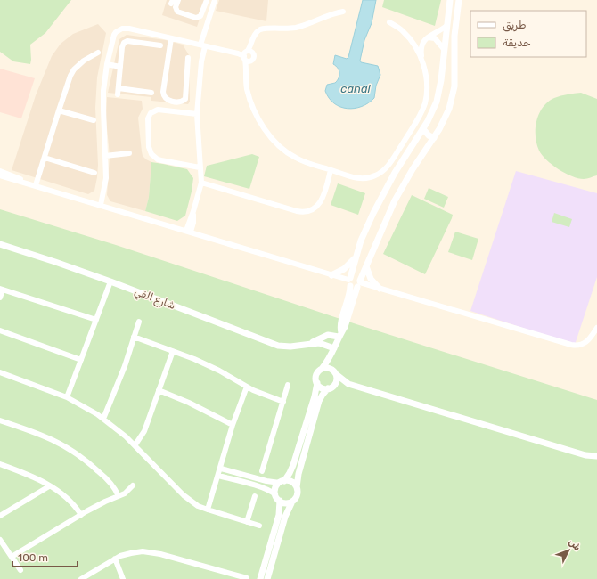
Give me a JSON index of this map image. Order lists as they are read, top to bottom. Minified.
{"streets":{"street":["شارع الفي"]},"water":["canal"],"legend":["طريق","حديقة"],"scale_bar":"100 m","north":"top right"}
